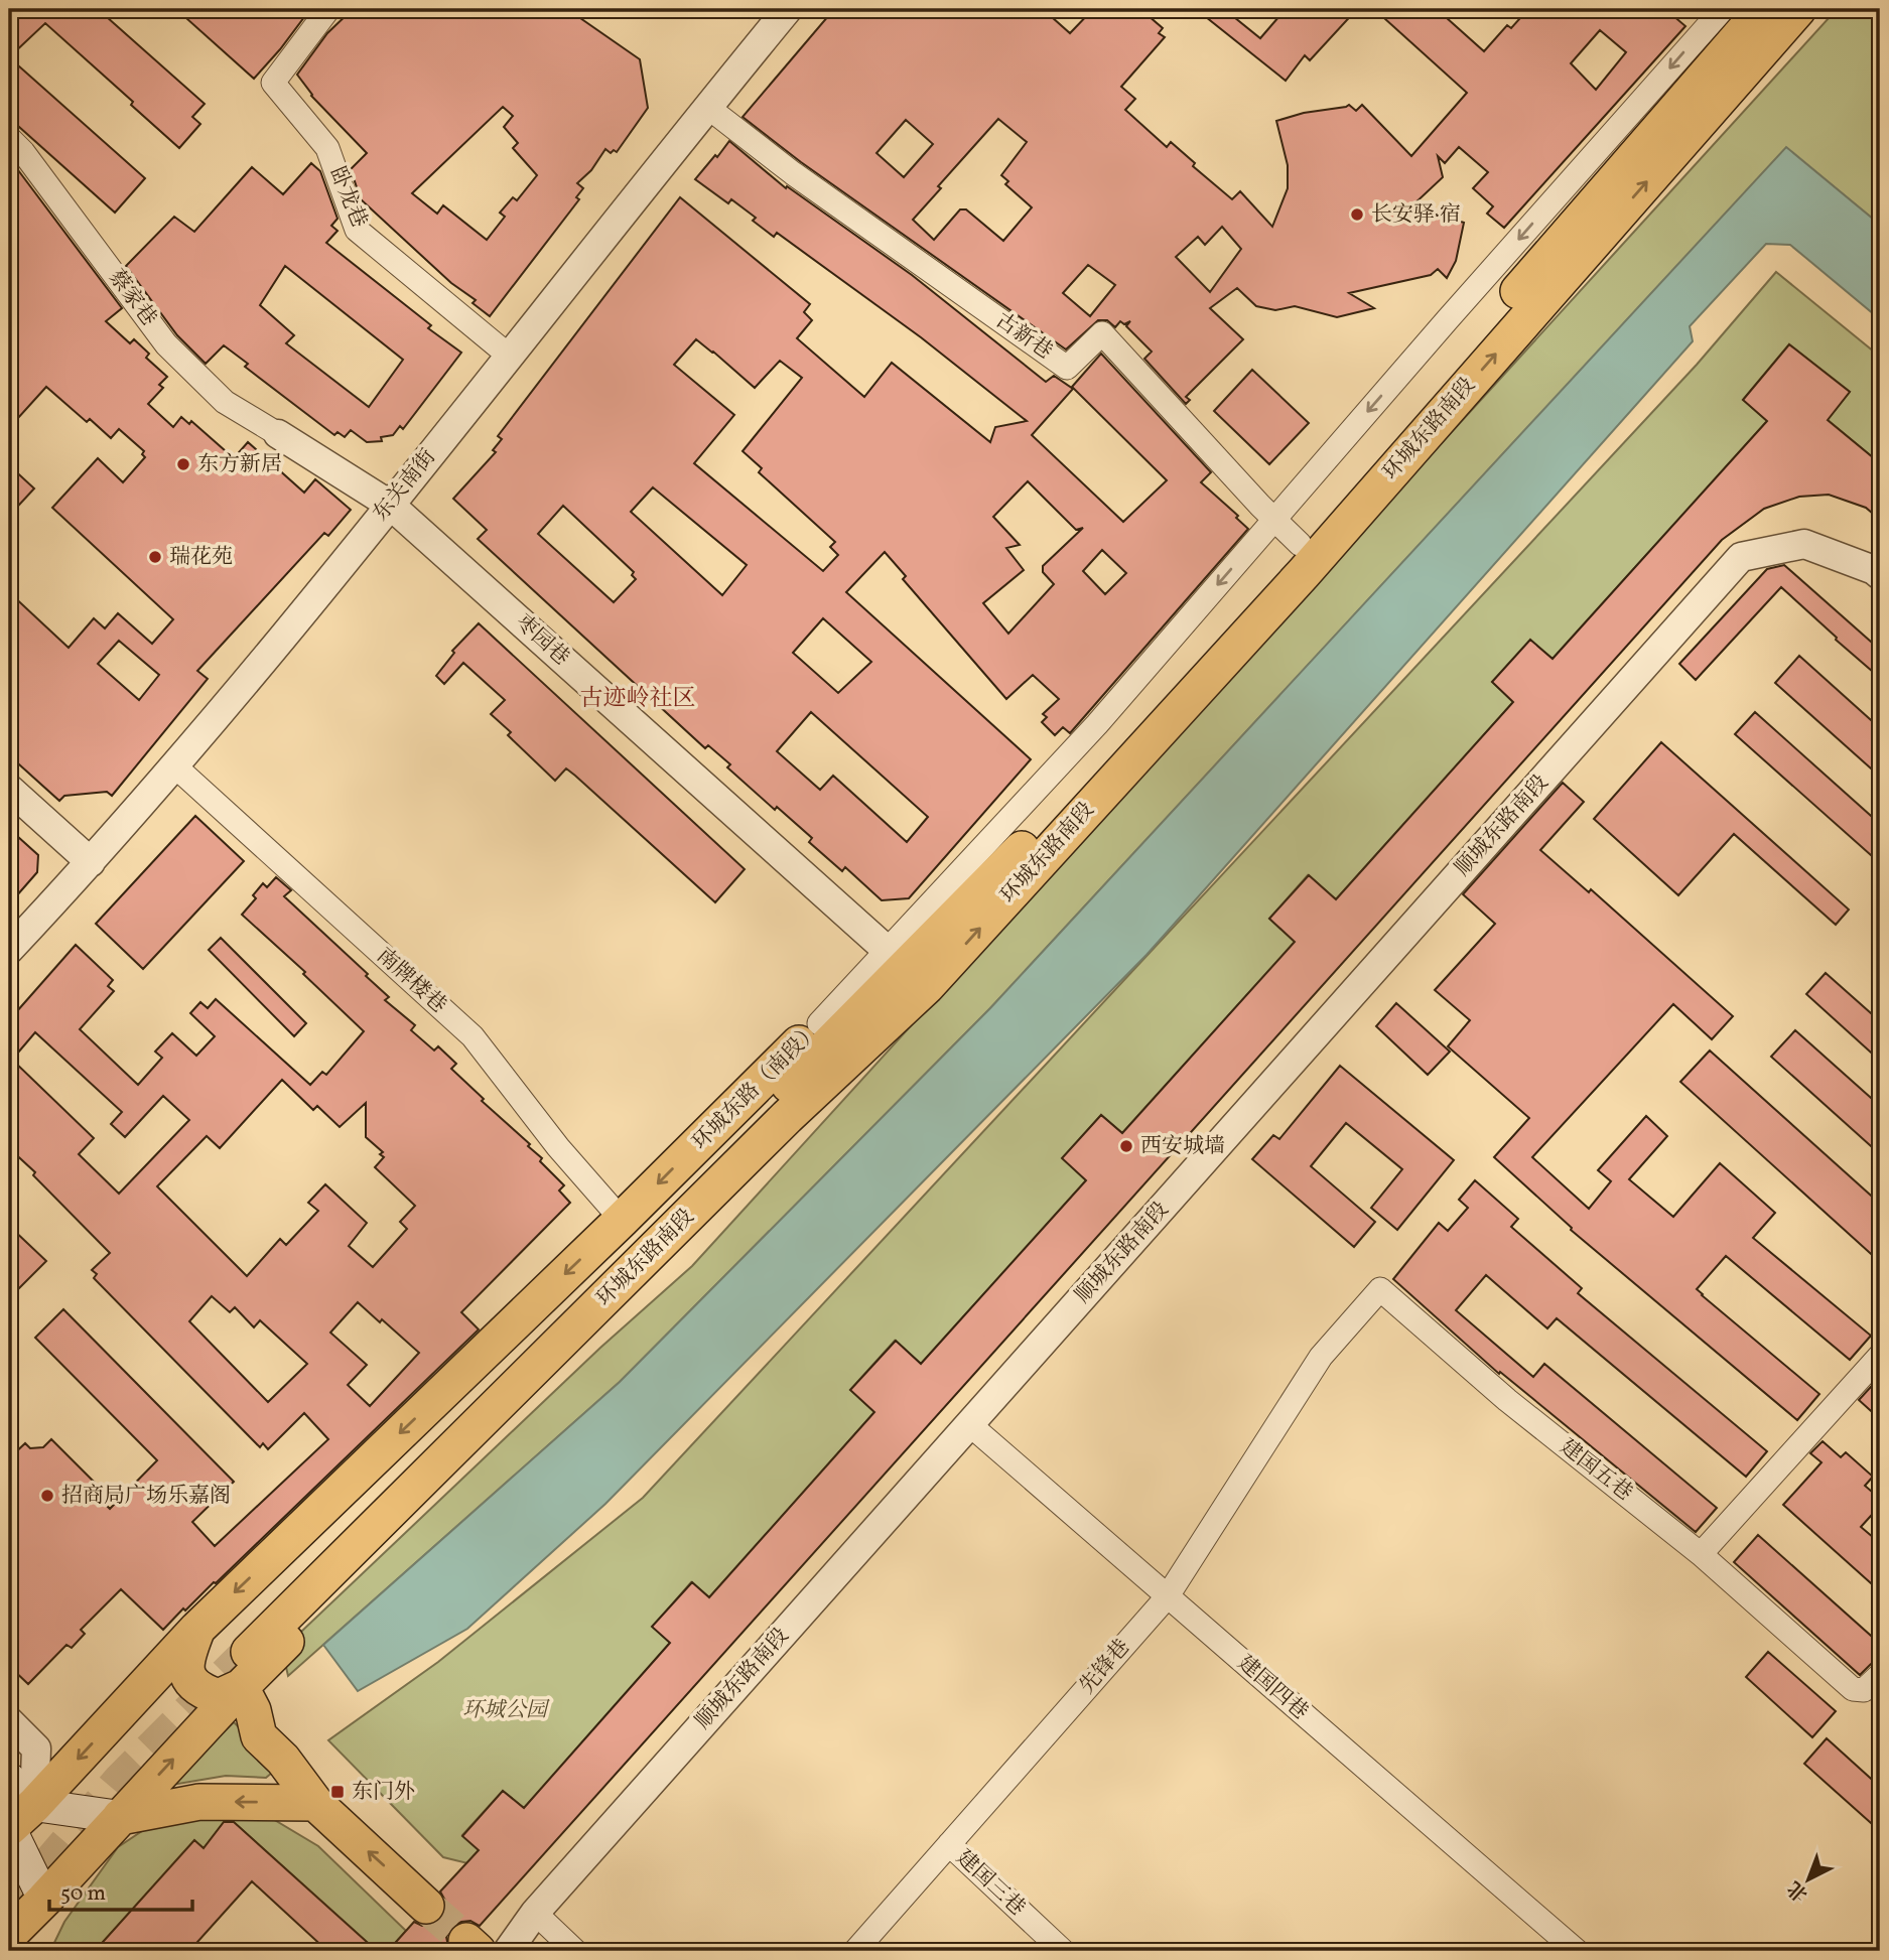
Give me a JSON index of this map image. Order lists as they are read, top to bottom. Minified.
{"streets":{"main road":["环城东路南段","环城东路（南段）"],"street":["卧龙巷","蔡家巷","古新巷","东关南街","枣园巷","顺城东路南段","南牌楼巷","建国五巷","先锋巷","建国四巷","建国三巷"]},"crossings":[["卧龙巷","东关南街"],["蔡家巷","枣园巷"],["古新巷","环城东路南段"],["古新巷","东关南街"],["环城东路南段","枣园巷"],["环城东路南段","环城东路（南段）"],["东关南街","枣园巷"],["东关南街","南牌楼巷"],["枣园巷","环城东路（南段）"],["顺城东路南段","建国四巷"],["南牌楼巷","环城东路（南段）"],["建国五巷","先锋巷"],["先锋巷","建国四巷"],["先锋巷","建国三巷"]],"districts":["古迹岭社区"],"parks":["环城公园"],"places":{"other":["长安驿·宿","东方新居","瑞花苑","西安城墙","招商局广场乐嘉阁"],"transit":["东门外"]},"scale_bar":"50 m","north":"bottom left"}
